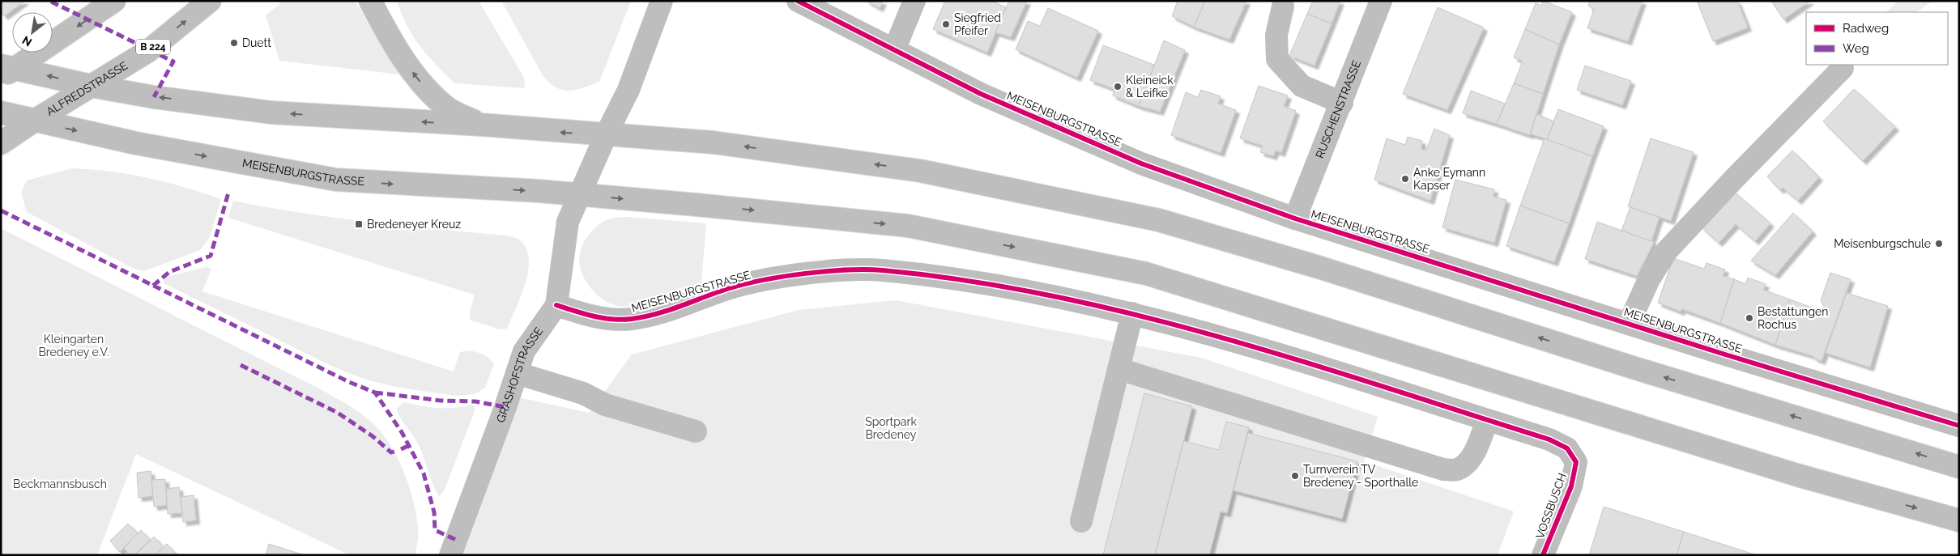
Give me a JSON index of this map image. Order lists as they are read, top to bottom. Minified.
{"streets":{"main road":["B 224","ALFREDSTRASSE","RUSCHENSTRASSE","MEISENBURGSTRASSE","GRASHOFSTRASSE","VOSSBUSCH"]},"crossings":[["ALFREDSTRASSE","MEISENBURGSTRASSE"],["RUSCHENSTRASSE","MEISENBURGSTRASSE"],["MEISENBURGSTRASSE","GRASHOFSTRASSE"],["MEISENBURGSTRASSE","VOSSBUSCH"]],"parks":["Kleingarten Bredeney e.V.","Sportpark Bredeney","Beckmannsbusch"],"places":{"other":["Siegfried Pfeifer","Duett","Kleineick & Leifke","Anke Eymann Kapser","Meisenburgschule","Bestattungen Rochus","Turnverein TV Bredeney - Sporthalle"],"transit":["Bredeneyer Kreuz"]},"legend":["Radweg","Weg"],"north":"bottom left"}
